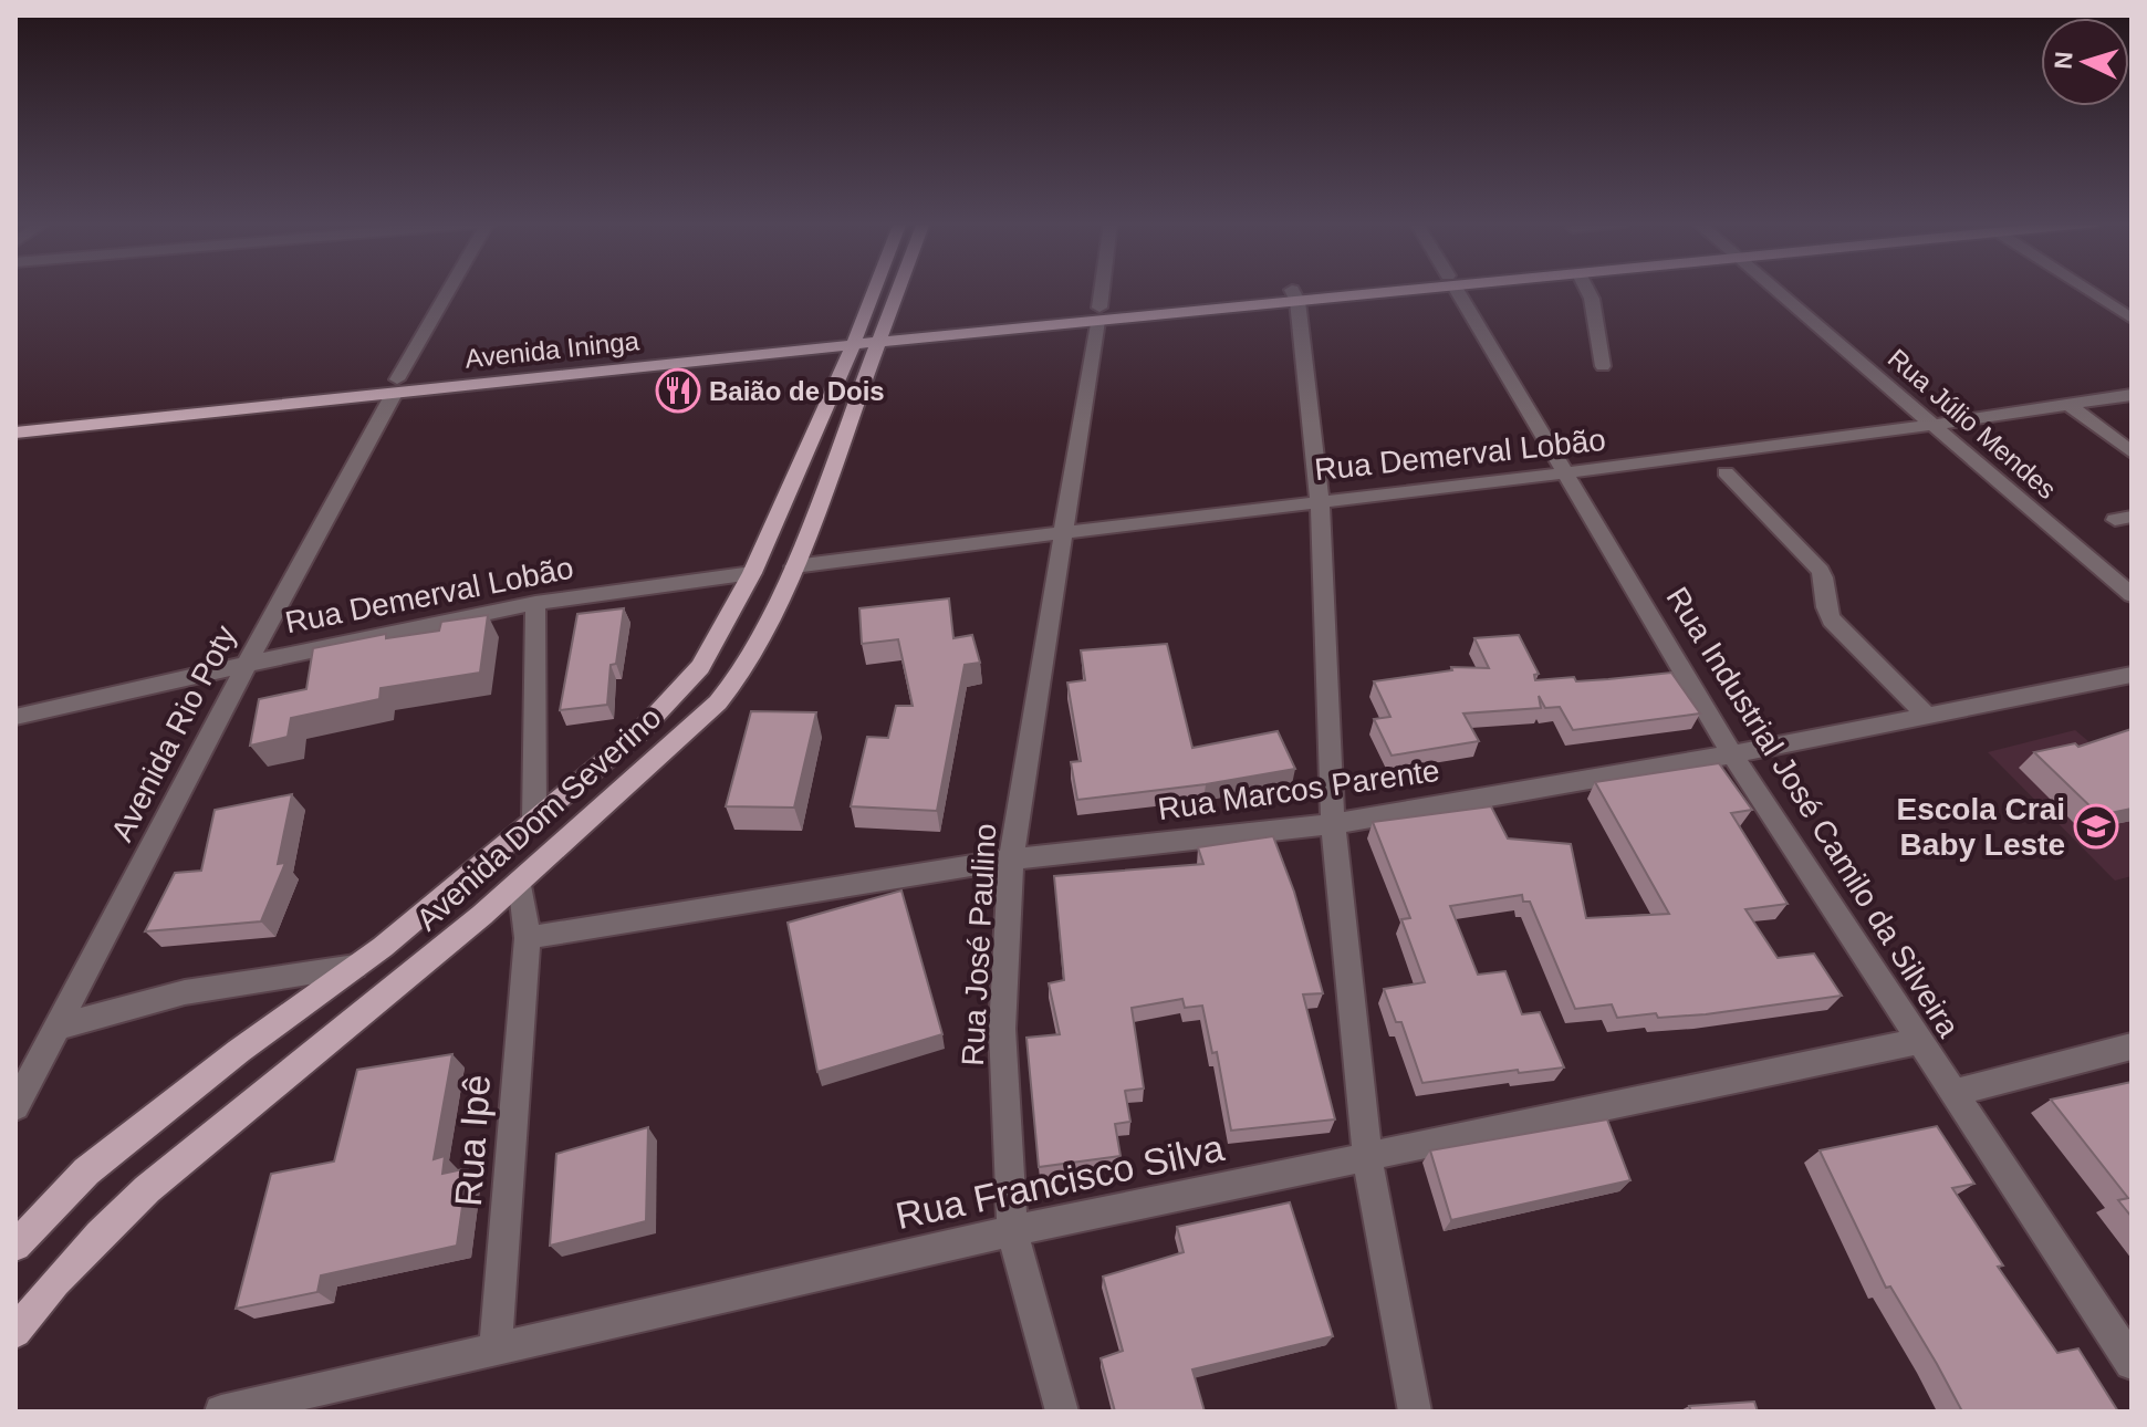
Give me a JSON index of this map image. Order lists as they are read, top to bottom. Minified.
{"streets":{"main road":["Avenida Ininga","Avenida Dom Severino"],"street":["Rua Júlio Mendes","Rua Demerval Lobão","Avenida Rio Poty","Rua Marcos Parente","Rua Industrial José Camilo da Silveira","Rua José Paulino","Rua Ipê","Rua Francisco Silva"]},"crossings":[["Avenida Ininga","Avenida Rio Poty"],["Avenida Ininga","Avenida Dom Severino"],["Avenida Ininga","Rua José Paulino"],["Rua Júlio Mendes","Rua Demerval Lobão"],["Rua Demerval Lobão","Avenida Rio Poty"],["Rua Demerval Lobão","Rua Industrial José Camilo da Silveira"],["Rua Demerval Lobão","Avenida Dom Severino"],["Rua Demerval Lobão","Rua José Paulino"],["Rua Marcos Parente","Rua Industrial José Camilo da Silveira"],["Rua Marcos Parente","Rua José Paulino"],["Rua Marcos Parente","Rua Ipê"],["Rua Industrial José Camilo da Silveira","Rua Francisco Silva"],["Rua José Paulino","Rua Francisco Silva"],["Rua Ipê","Rua Francisco Silva"]],"places":{"restaurant":["Baião de Dois"],"school or university":["Escola Crai Baby Leste"]},"north":"left"}
